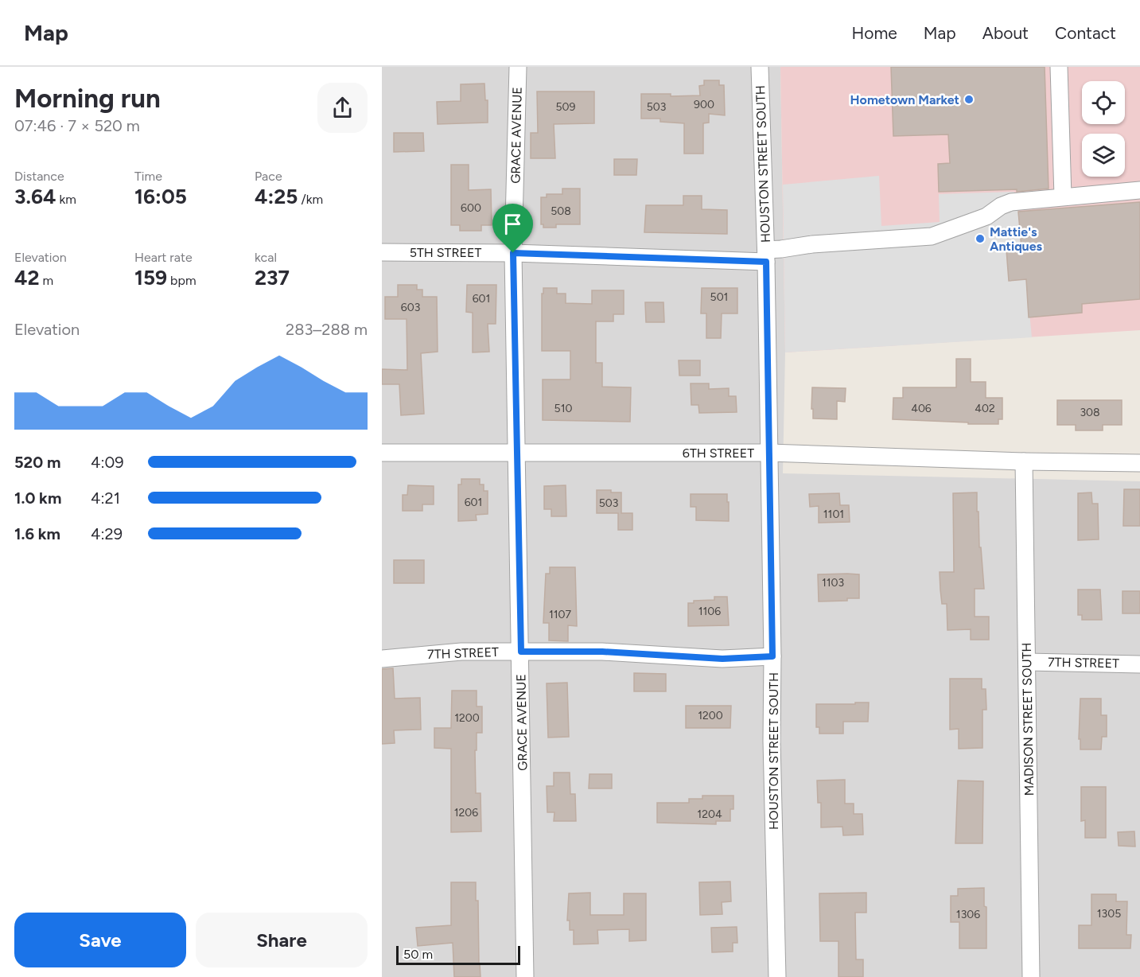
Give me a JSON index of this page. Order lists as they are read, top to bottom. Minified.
{"streets":{"street":["GRACE AVENUE","HOUSTON STREET SOUTH","5TH STREET","6TH STREET","7TH STREET","MADISON STREET SOUTH"]},"crossings":[["GRACE AVENUE","5TH STREET"],["GRACE AVENUE","6TH STREET"],["GRACE AVENUE","7TH STREET"],["HOUSTON STREET SOUTH","5TH STREET"],["HOUSTON STREET SOUTH","6TH STREET"],["HOUSTON STREET SOUTH","7TH STREET"],["6TH STREET","MADISON STREET SOUTH"],["7TH STREET","MADISON STREET SOUTH"]],"places":["Hometown Market","Mattie's Antiques"],"house_numbers":["900","509","503","600","508","501","601","603","510","406","402","308","601","503","1101","1103","1106","1107","1200","1200","1206","1204","1305","1306"],"scale_bar":"50 m","page":{"header":"Map","nav":["Home","Map","About","Contact"],"heading":["Morning run","07:46 · 7 × 520 m"],"stats":[["Distance","3.64 km"],["Time","16:05"],["Pace","4:25 /km"],["Elevation","42 m"],["Heart rate","159 bpm"],["kcal","237"]],"chart":["Elevation","283–288 m"],"list":[{"name":"520 m","note":"4:09"},{"name":"1.0 km","note":"4:21"},{"name":"1.6 km","note":"4:29"}],"buttons":["Save","Share"],"scale":"50 m"}}
